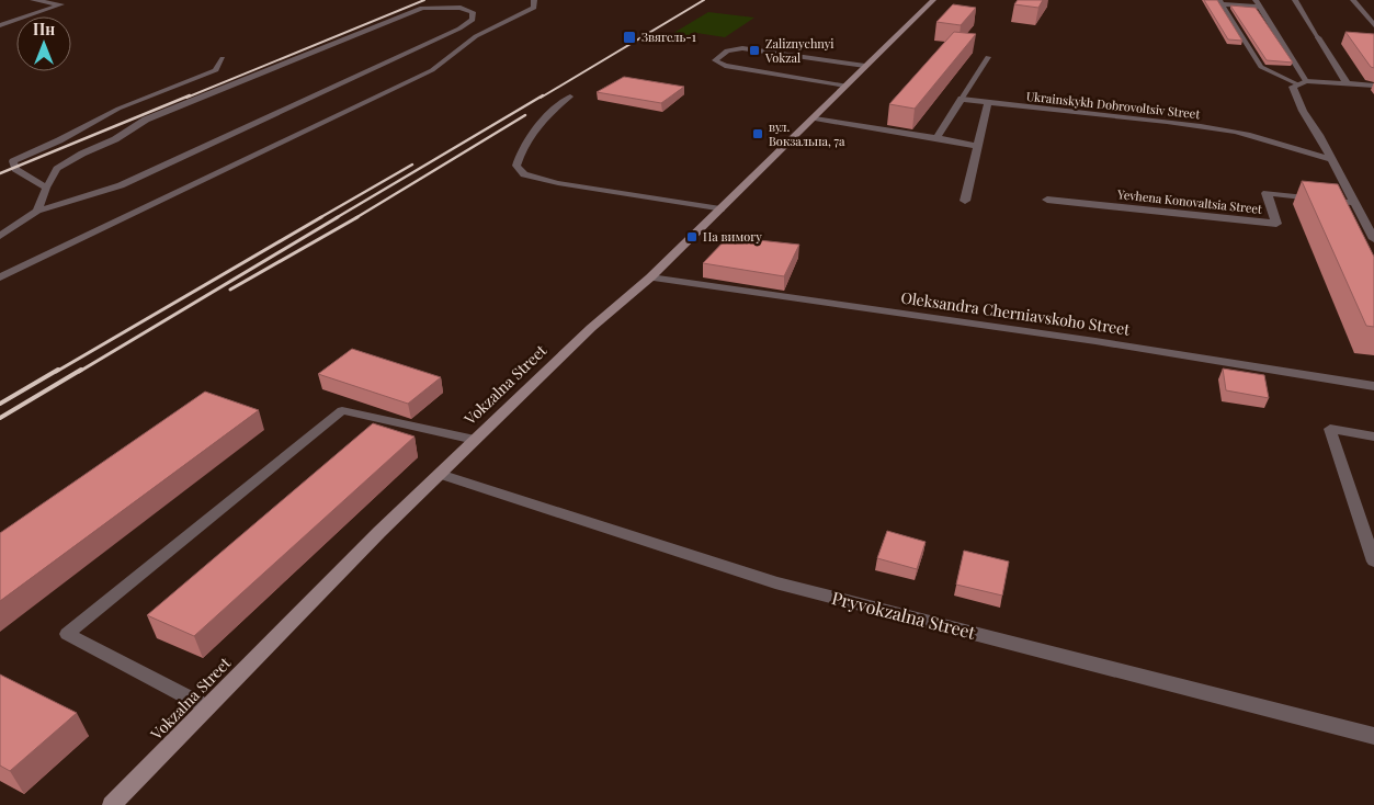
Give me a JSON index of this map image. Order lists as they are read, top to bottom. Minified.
{"streets":{"street":["Ukrainskykh Dobrovoltsiv Street","Yevhena Konovaltsia Street","Oleksandra Cherniavskoho Street","Vokzalna Street","Pryvokzalna Street"]},"crossings":[["Oleksandra Cherniavskoho Street","Vokzalna Street"],["Vokzalna Street","Pryvokzalna Street"]],"places":{"transit":["Звягель-1","Zaliznychnyi Vokzal","вул. Вокзальна, 7а","На вимогу"]},"north":"top"}
